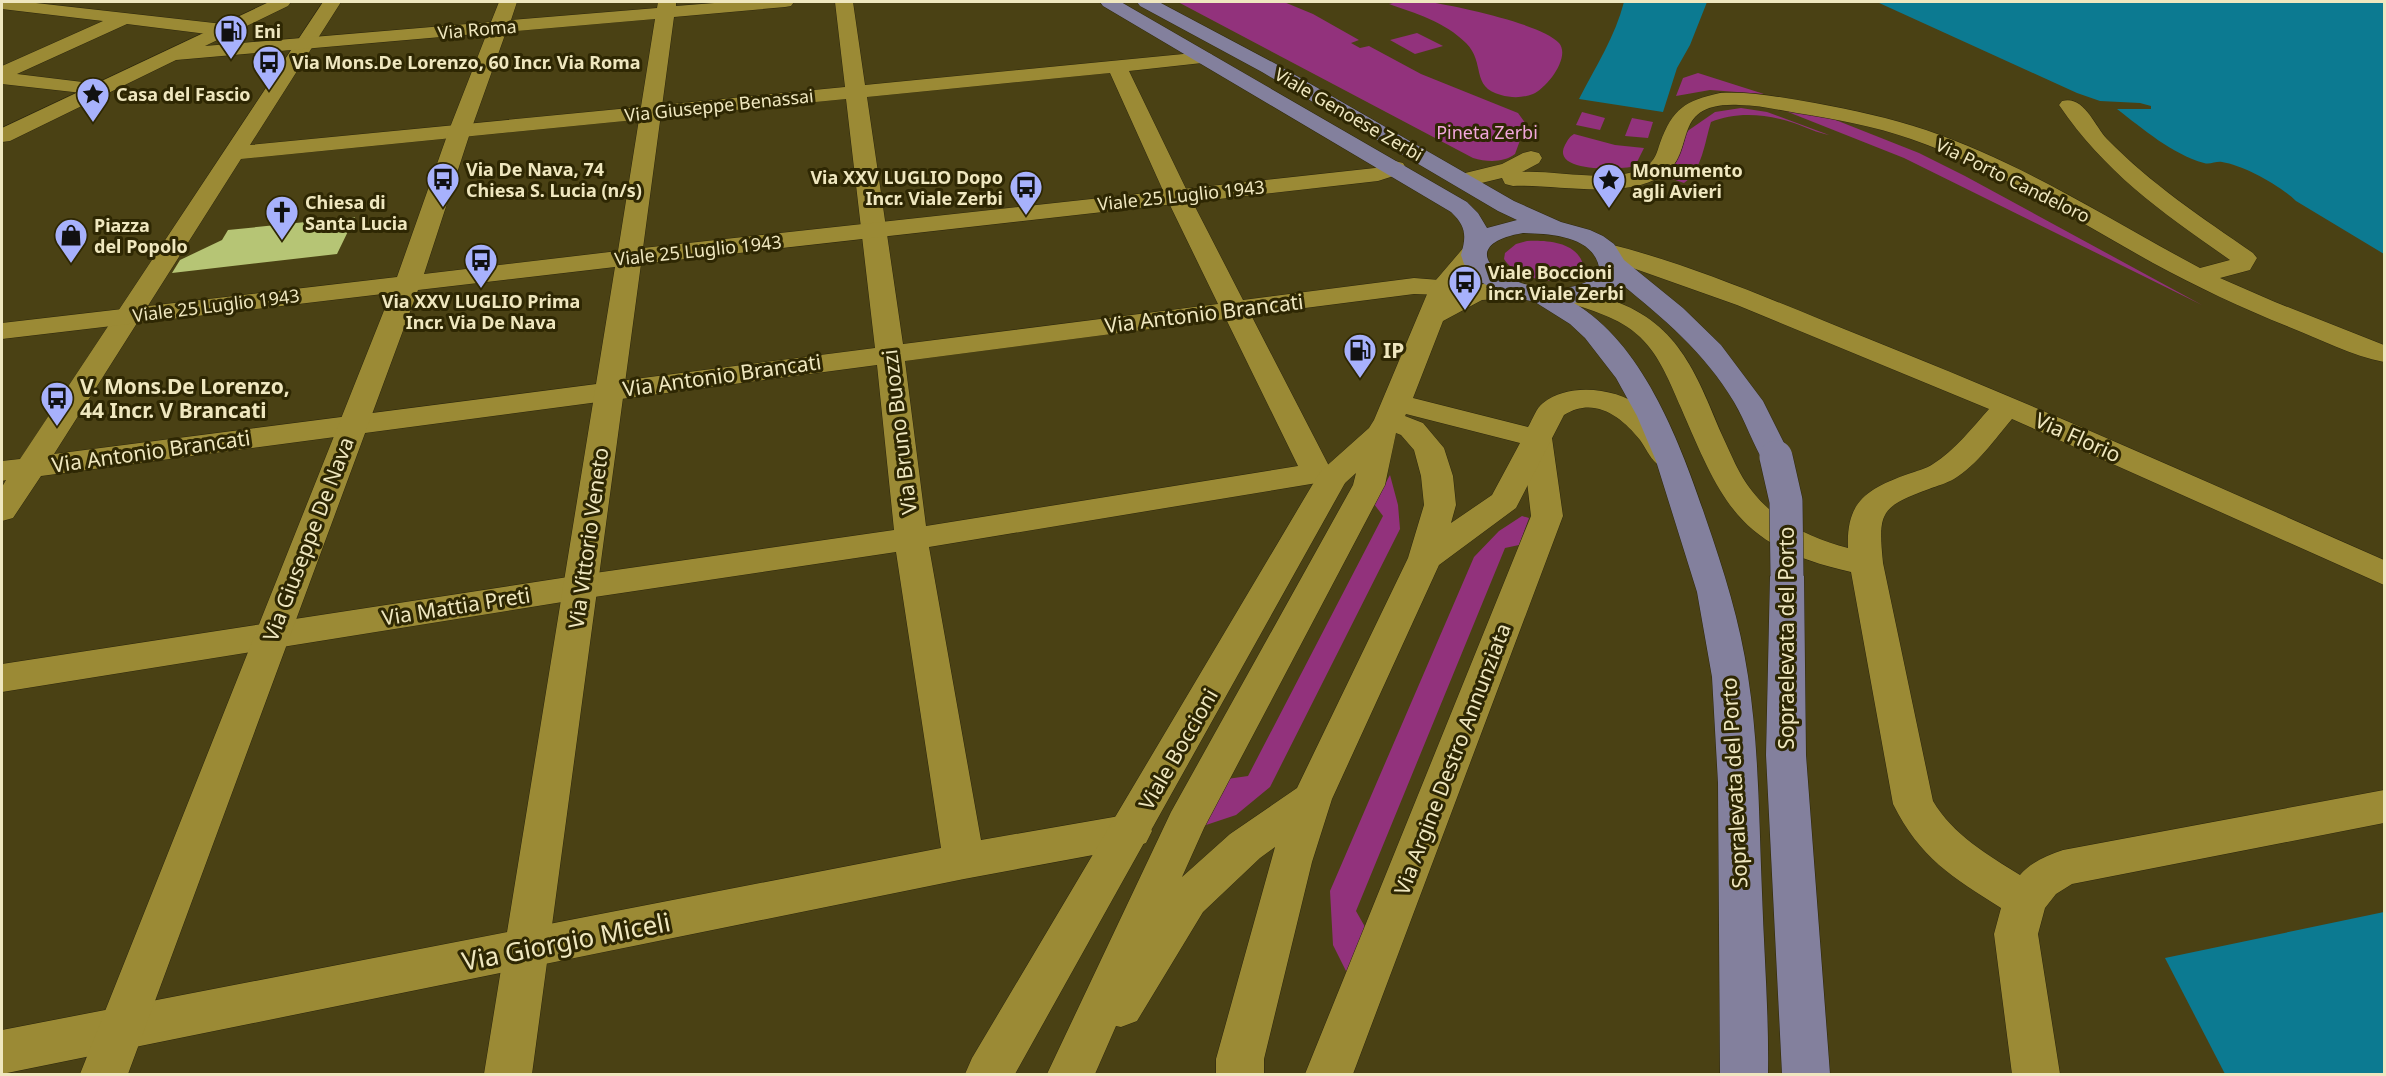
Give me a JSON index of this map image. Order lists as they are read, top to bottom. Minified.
{"streets":{"main road":["Viale Genoese Zerbi","Sopraelevata del Porto","Sopralevata del Porto"],"street":["Via Roma","Via Giuseppe Benassai","Via Porto Candeloro","Viale 25 Luglio 1943","Via Antonio Brancati","Via Bruno Buozzi","Via Florio","Via Vittorio Veneto","Via Giuseppe De Nava","Via Mattia Preti","Viale Boccioni","Via Argine Destro Annunziata","Via Giorgio Miceli"]},"crossings":[["Via Roma","Via Vittorio Veneto"],["Via Roma","Via Giuseppe De Nava"],["Via Giuseppe Benassai","Viale Genoese Zerbi"],["Via Giuseppe Benassai","Via Bruno Buozzi"],["Via Giuseppe Benassai","Via Vittorio Veneto"],["Via Giuseppe Benassai","Via Giuseppe De Nava"],["Viale Genoese Zerbi","Viale 25 Luglio 1943"],["Viale Genoese Zerbi","Via Florio"],["Viale Genoese Zerbi","Sopraelevata del Porto"],["Viale Genoese Zerbi","Viale Boccioni"],["Viale Genoese Zerbi","Sopralevata del Porto"],["Viale 25 Luglio 1943","Via Bruno Buozzi"],["Viale 25 Luglio 1943","Via Vittorio Veneto"],["Viale 25 Luglio 1943","Via Giuseppe De Nava"],["Via Antonio Brancati","Via Bruno Buozzi"],["Via Antonio Brancati","Via Vittorio Veneto"],["Via Antonio Brancati","Via Giuseppe De Nava"],["Via Antonio Brancati","Viale Boccioni"],["Via Bruno Buozzi","Via Mattia Preti"],["Via Bruno Buozzi","Via Giorgio Miceli"],["Via Florio","Sopraelevata del Porto"],["Via Vittorio Veneto","Via Mattia Preti"],["Via Vittorio Veneto","Via Giorgio Miceli"],["Via Giuseppe De Nava","Via Mattia Preti"],["Via Giuseppe De Nava","Via Giorgio Miceli"],["Via Mattia Preti","Viale Boccioni"],["Viale Boccioni","Via Giorgio Miceli"]],"parks":["Pineta Zerbi"],"places":{"fuel station":["Eni","IP"],"bus stop":["Via Mons.De Lorenzo, 60 Incr. Via Roma","Via De Nava, 74 Chiesa S. Lucia (n/s)","Via XXV LUGLIO Dopo Incr. Viale Zerbi","Via XXV LUGLIO Prima Incr. Via De Nava","Viale Boccioni incr. Viale Zerbi","V. Mons.De Lorenzo, 44 Incr. V Brancati"],"place":["Casa del Fascio","Monumento agli Avieri"],"church":["Chiesa di Santa Lucia"],"shop":["Piazza del Popolo"]}}
